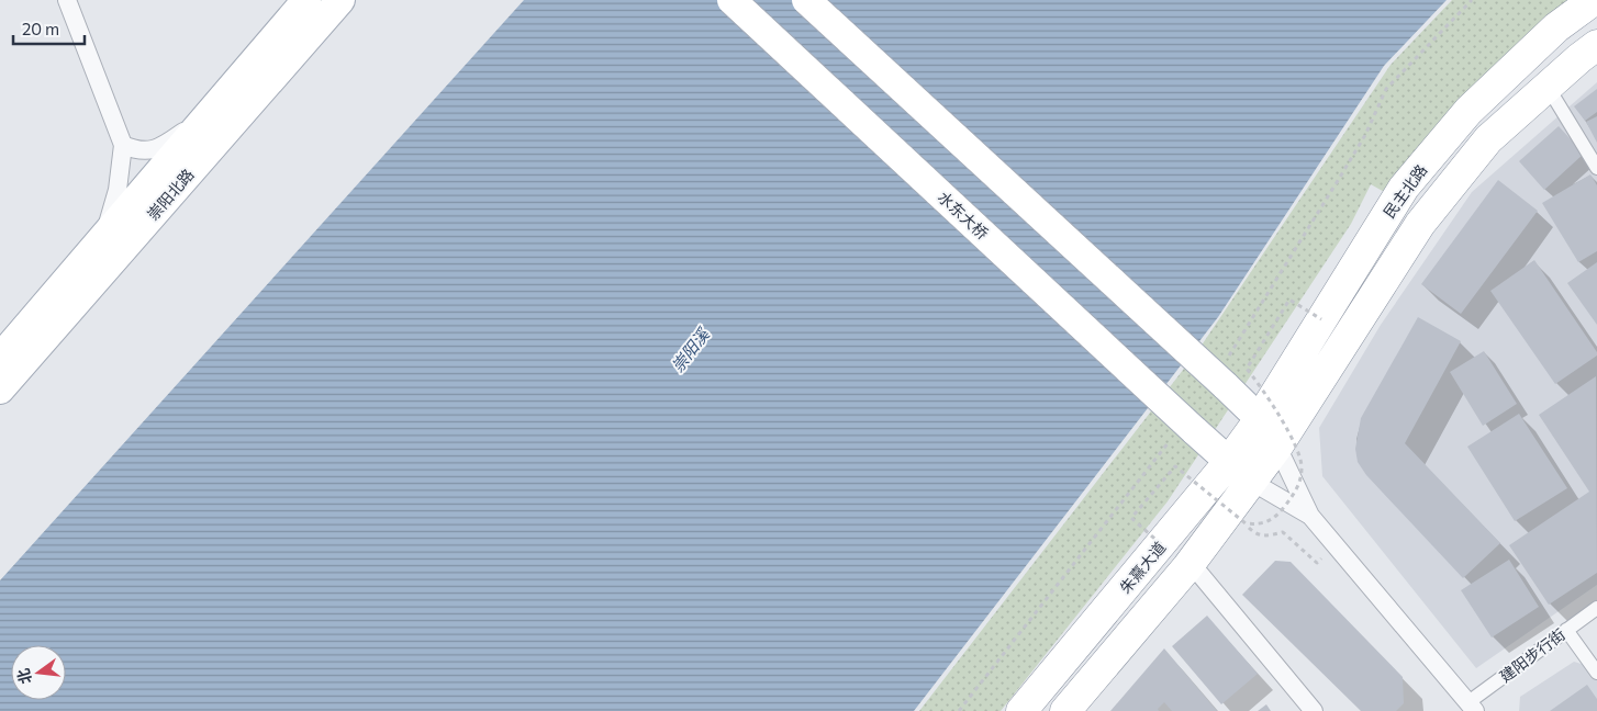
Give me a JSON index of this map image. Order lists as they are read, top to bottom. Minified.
{"streets":{"highway":["民主北路","朱熹大道"],"main road":["崇阳北路","水东大桥"],"street":["建阳步行街"]},"crossings":[["民主北路","朱熹大道"],["水东大桥","朱熹大道"]],"water":["崇阳溪"],"scale_bar":"20 m","north":"left"}
